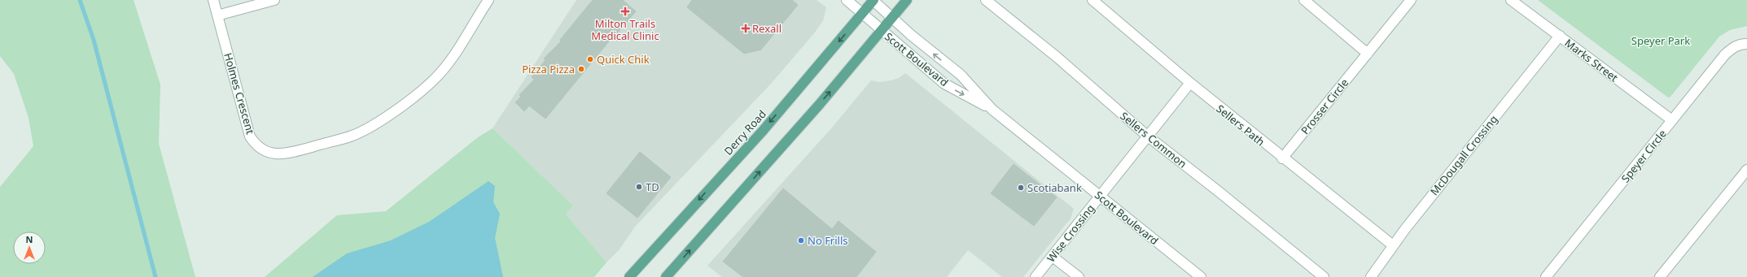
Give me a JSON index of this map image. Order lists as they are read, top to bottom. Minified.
{"streets":{"main road":["Derry Road"],"street":["Scott Boulevard","Marks Street","Holmes Crescent","Prosser Circle","Sellers Path","Sellers Common","McDougall Crossing","Speyer Circle","Wise Crossing"]},"crossings":[["Scott Boulevard","Derry Road"],["Scott Boulevard","Wise Crossing"],["Marks Street","McDougall Crossing"],["Marks Street","Speyer Circle"],["Prosser Circle","Sellers Path"],["Sellers Path","McDougall Crossing"],["Sellers Path","Wise Crossing"],["Sellers Common","Wise Crossing"]],"parks":["Speyer Park"],"places":{"health":["Milton Trails Medical Clinic","Rexall"],"other":["Quick Chik","Pizza Pizza","TD","Scotiabank","No Frills"]},"north":"top"}
